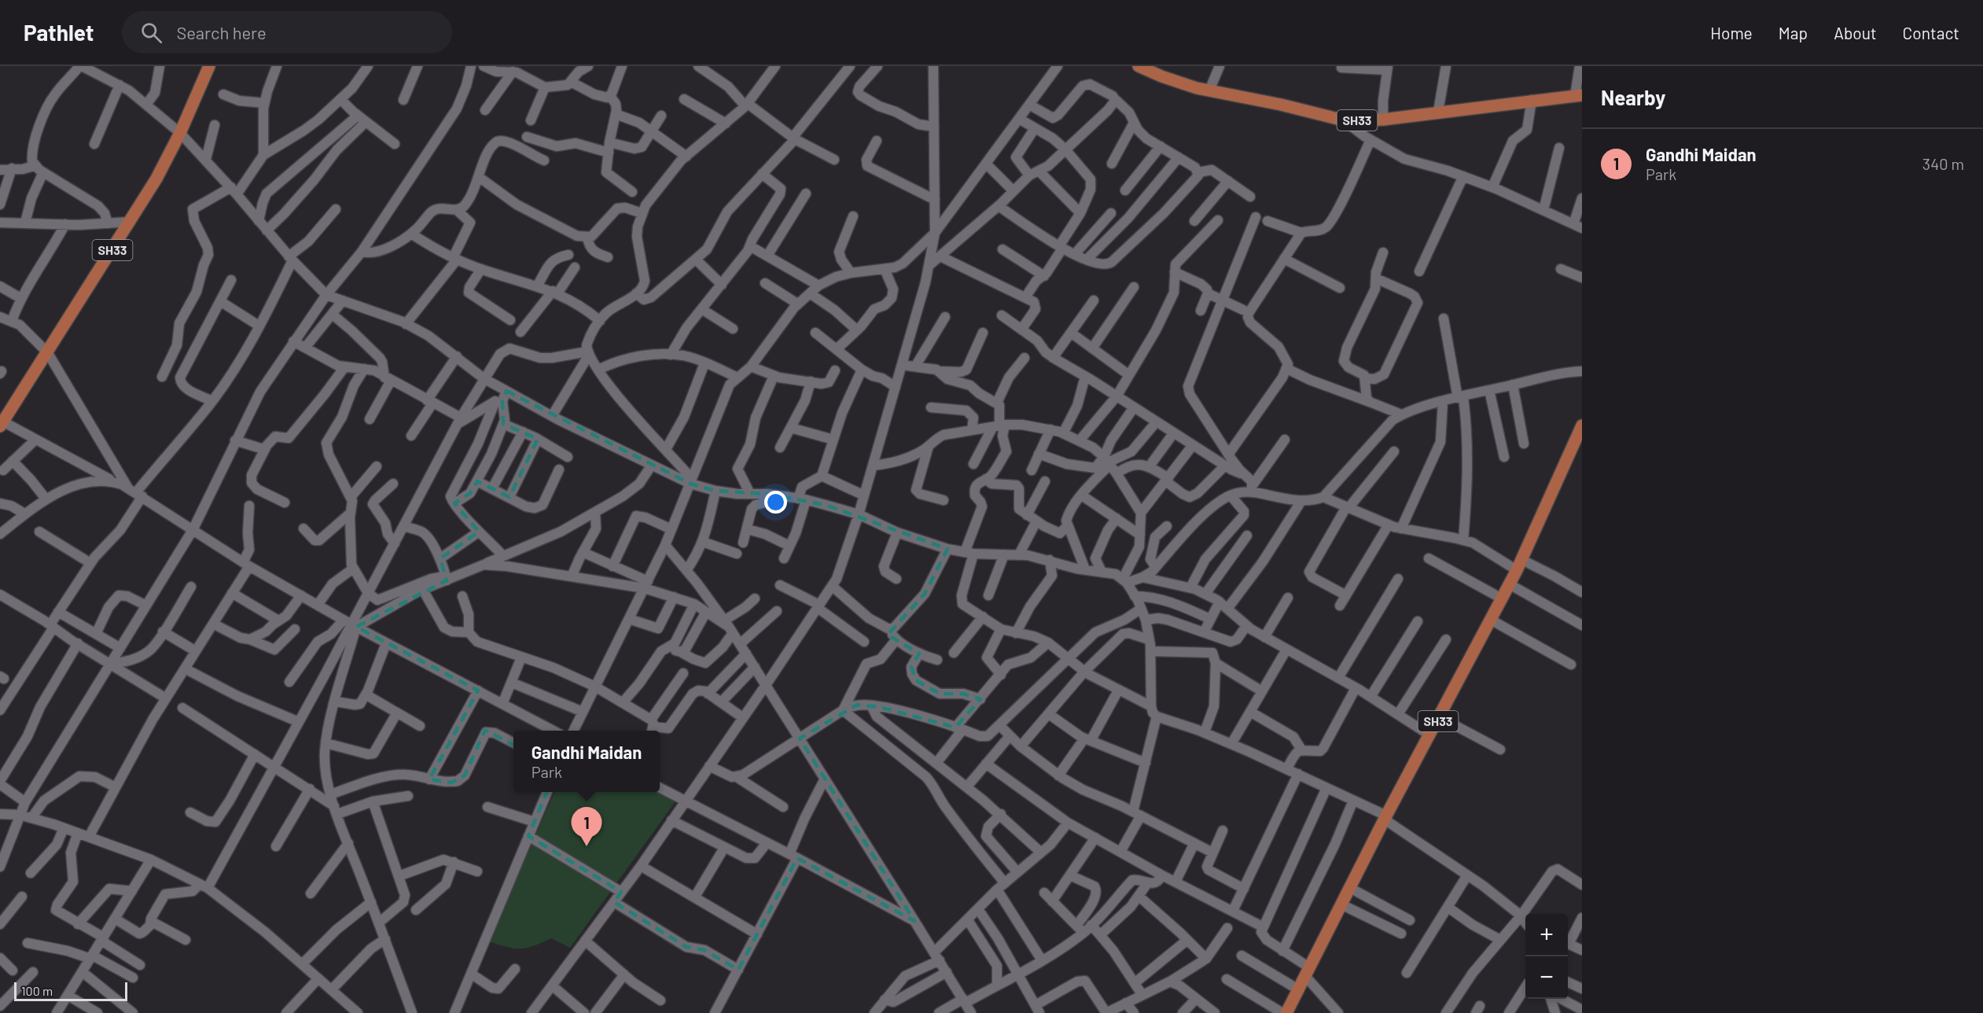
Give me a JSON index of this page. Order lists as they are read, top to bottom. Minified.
{"streets":{"main road":["SH33"]},"scale_bar":"100 m","page":{"header":"Pathlet","search":"Search here","nav":["Home","Map","About","Contact"],"heading":"Nearby","list":[{"mark":"1","name":"Gandhi Maidan","note":"Park","value":"340 m"}],"popup":["Gandhi Maidan","Park"],"pins":"1","map_buttons":["+","−"],"scale":"100 m"}}
